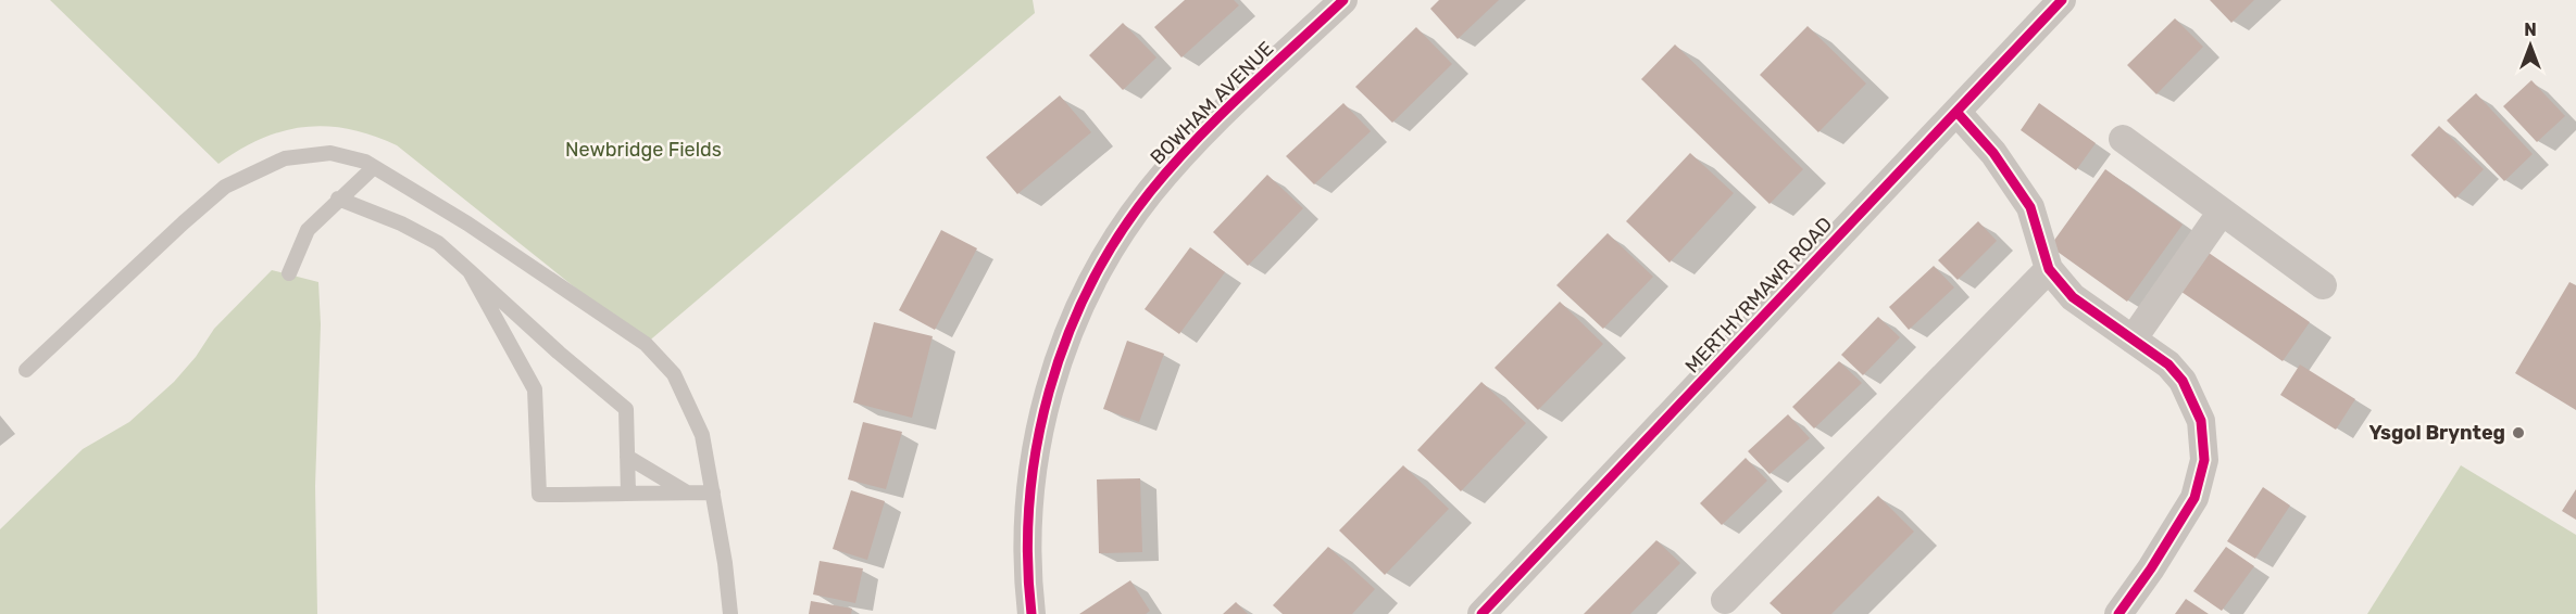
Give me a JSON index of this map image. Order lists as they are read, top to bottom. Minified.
{"streets":{"street":["BOWHAM AVENUE","MERTHYRMAWR ROAD"]},"parks":["Newbridge Fields"],"places":["Ysgol Brynteg"],"north":"top"}
